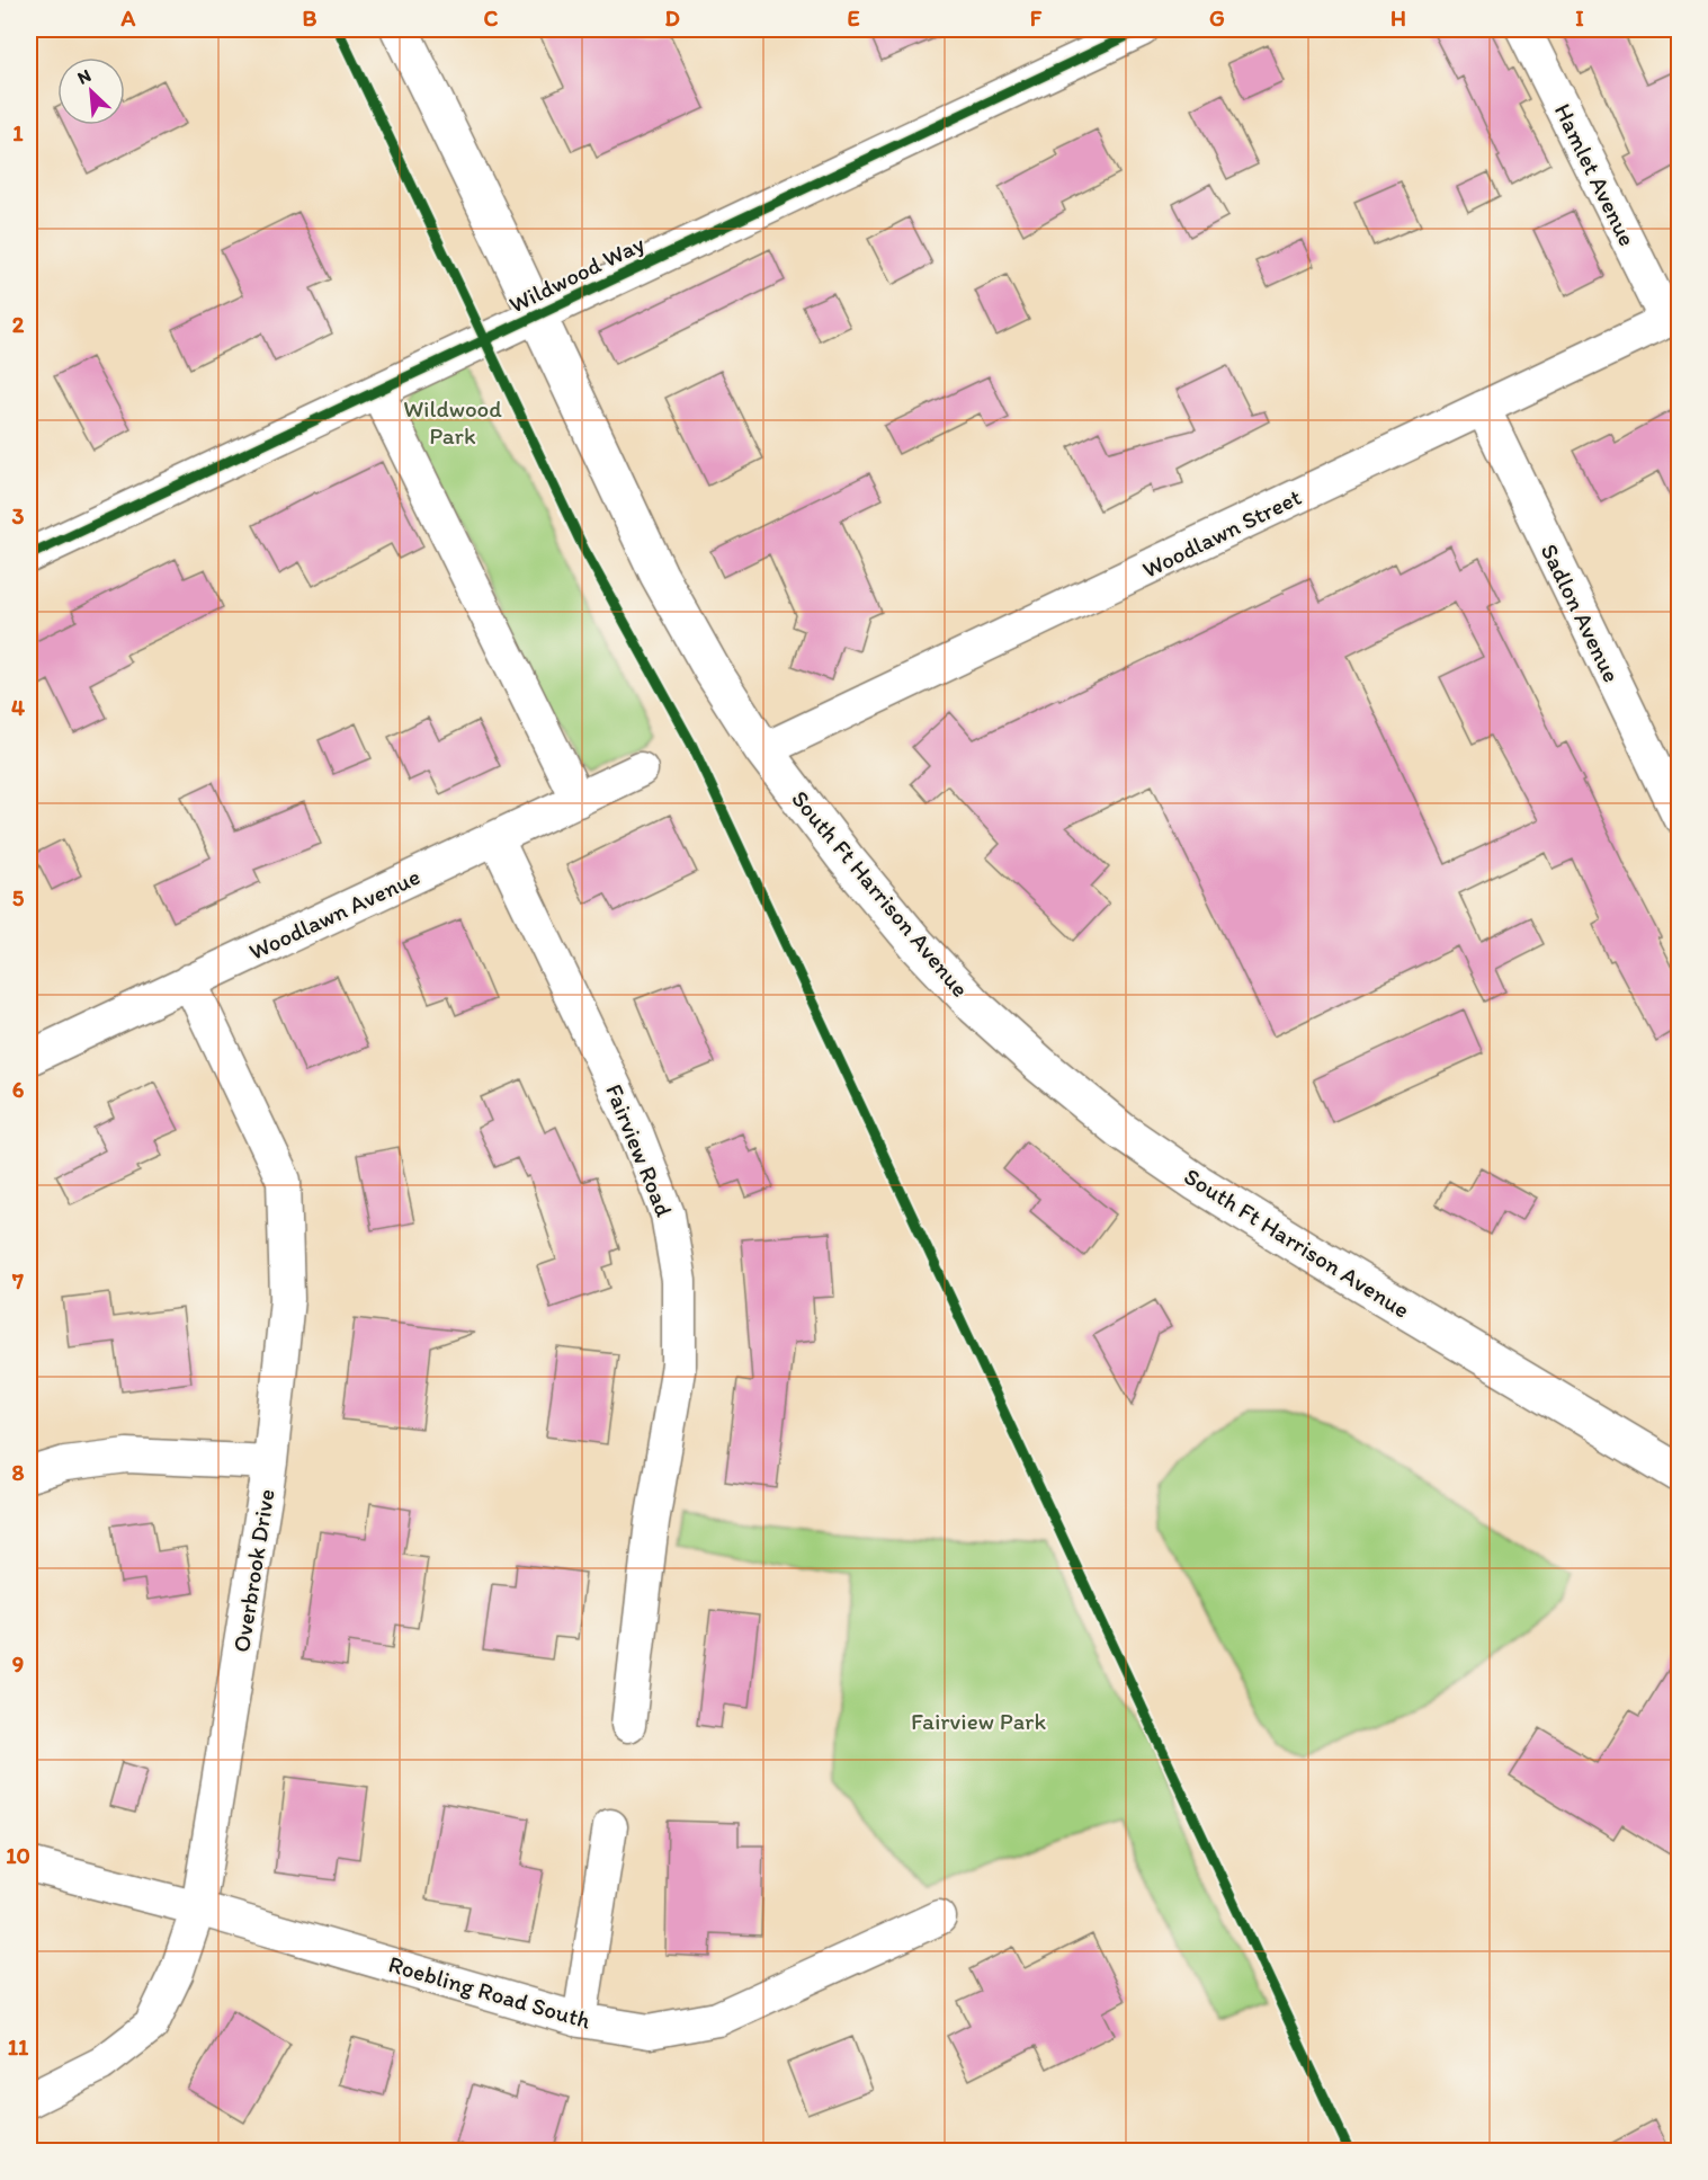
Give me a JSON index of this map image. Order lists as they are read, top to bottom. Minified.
{"streets":{"main road":["South Ft Harrison Avenue"],"street":["Hamlet Avenue","Wildwood Way","Woodlawn Street","Sadlon Avenue","Woodlawn Avenue","Fairview Road","Overbrook Drive","Roebling Road South"]},"crossings":[["Hamlet Avenue","Woodlawn Street"],["Wildwood Way","South Ft Harrison Avenue"],["Woodlawn Street","Sadlon Avenue"],["Woodlawn Street","South Ft Harrison Avenue"],["Woodlawn Avenue","Fairview Road"],["Woodlawn Avenue","Overbrook Drive"],["Overbrook Drive","Roebling Road South"]],"parks":["Wildwood Park","Fairview Park"],"north":"top left","grid":{"columns":["A","B","C","D","E","F","G","H","I"],"rows":["1","2","3","4","5","6","7","8","9","10","11"]}}
